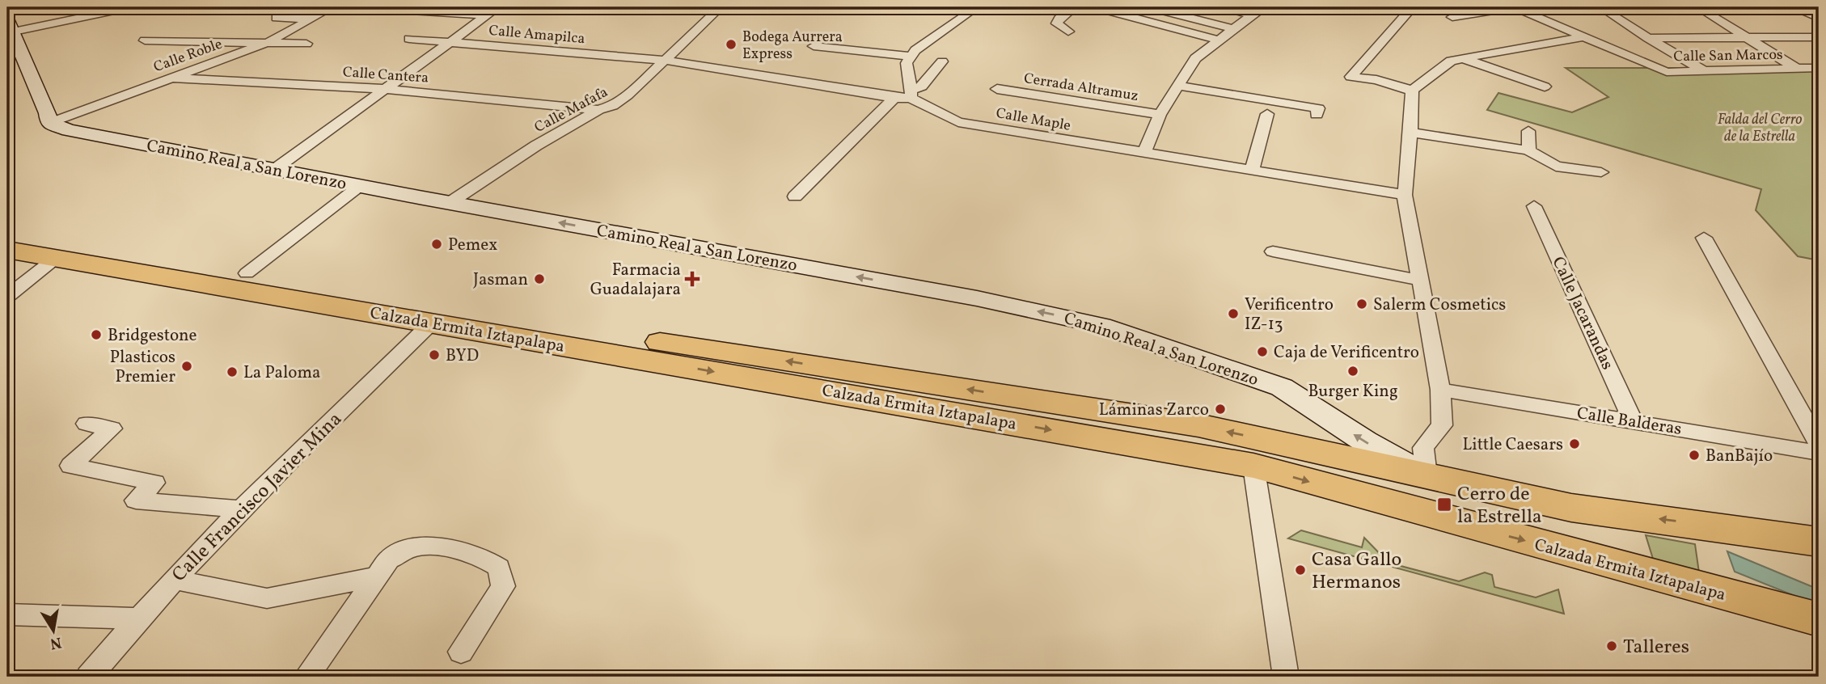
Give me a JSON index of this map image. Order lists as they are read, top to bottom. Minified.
{"streets":{"main road":["Camino Real a San Lorenzo","Calzada Ermita Iztapalapa"],"street":["Calle Amapilca","Calle Roble","Calle San Marcos","Calle Cantera","Cerrada Altramuz","Calle Mafafa","Calle Maple","Calle Jacarandas","Calle Balderas","Calle Francisco Javier Mina"]},"crossings":[["Calle Amapilca","Calle Mafafa"],["Calle Amapilca","Calle Maple"],["Calle Roble","Calle Cantera"],["Calle Roble","Camino Real a San Lorenzo"],["Calle Cantera","Calle Mafafa"],["Calle Mafafa","Calle Maple"],["Calle Mafafa","Camino Real a San Lorenzo"],["Camino Real a San Lorenzo","Calzada Ermita Iztapalapa"],["Calle Jacarandas","Calle Balderas"],["Calzada Ermita Iztapalapa","Calle Francisco Javier Mina"]],"one_way":["Camino Real a San Lorenzo"],"parks":["Falda del Cerro de la Estrella"],"places":{"other":["Bodega Aurrera Express","Pemex","Jasman","Salerm Cosmetics","Verificentro IZ-13","Bridgestone","Caja de Verificentro","BYD","Plasticos Premier","Burger King","La Paloma","Láminas Zarco","Little Caesars","BanBajío","Casa Gallo Hermanos","Talleres"],"health":["Farmacia Guadalajara"],"transit":["Cerro de la Estrella"]},"north":"bottom"}
